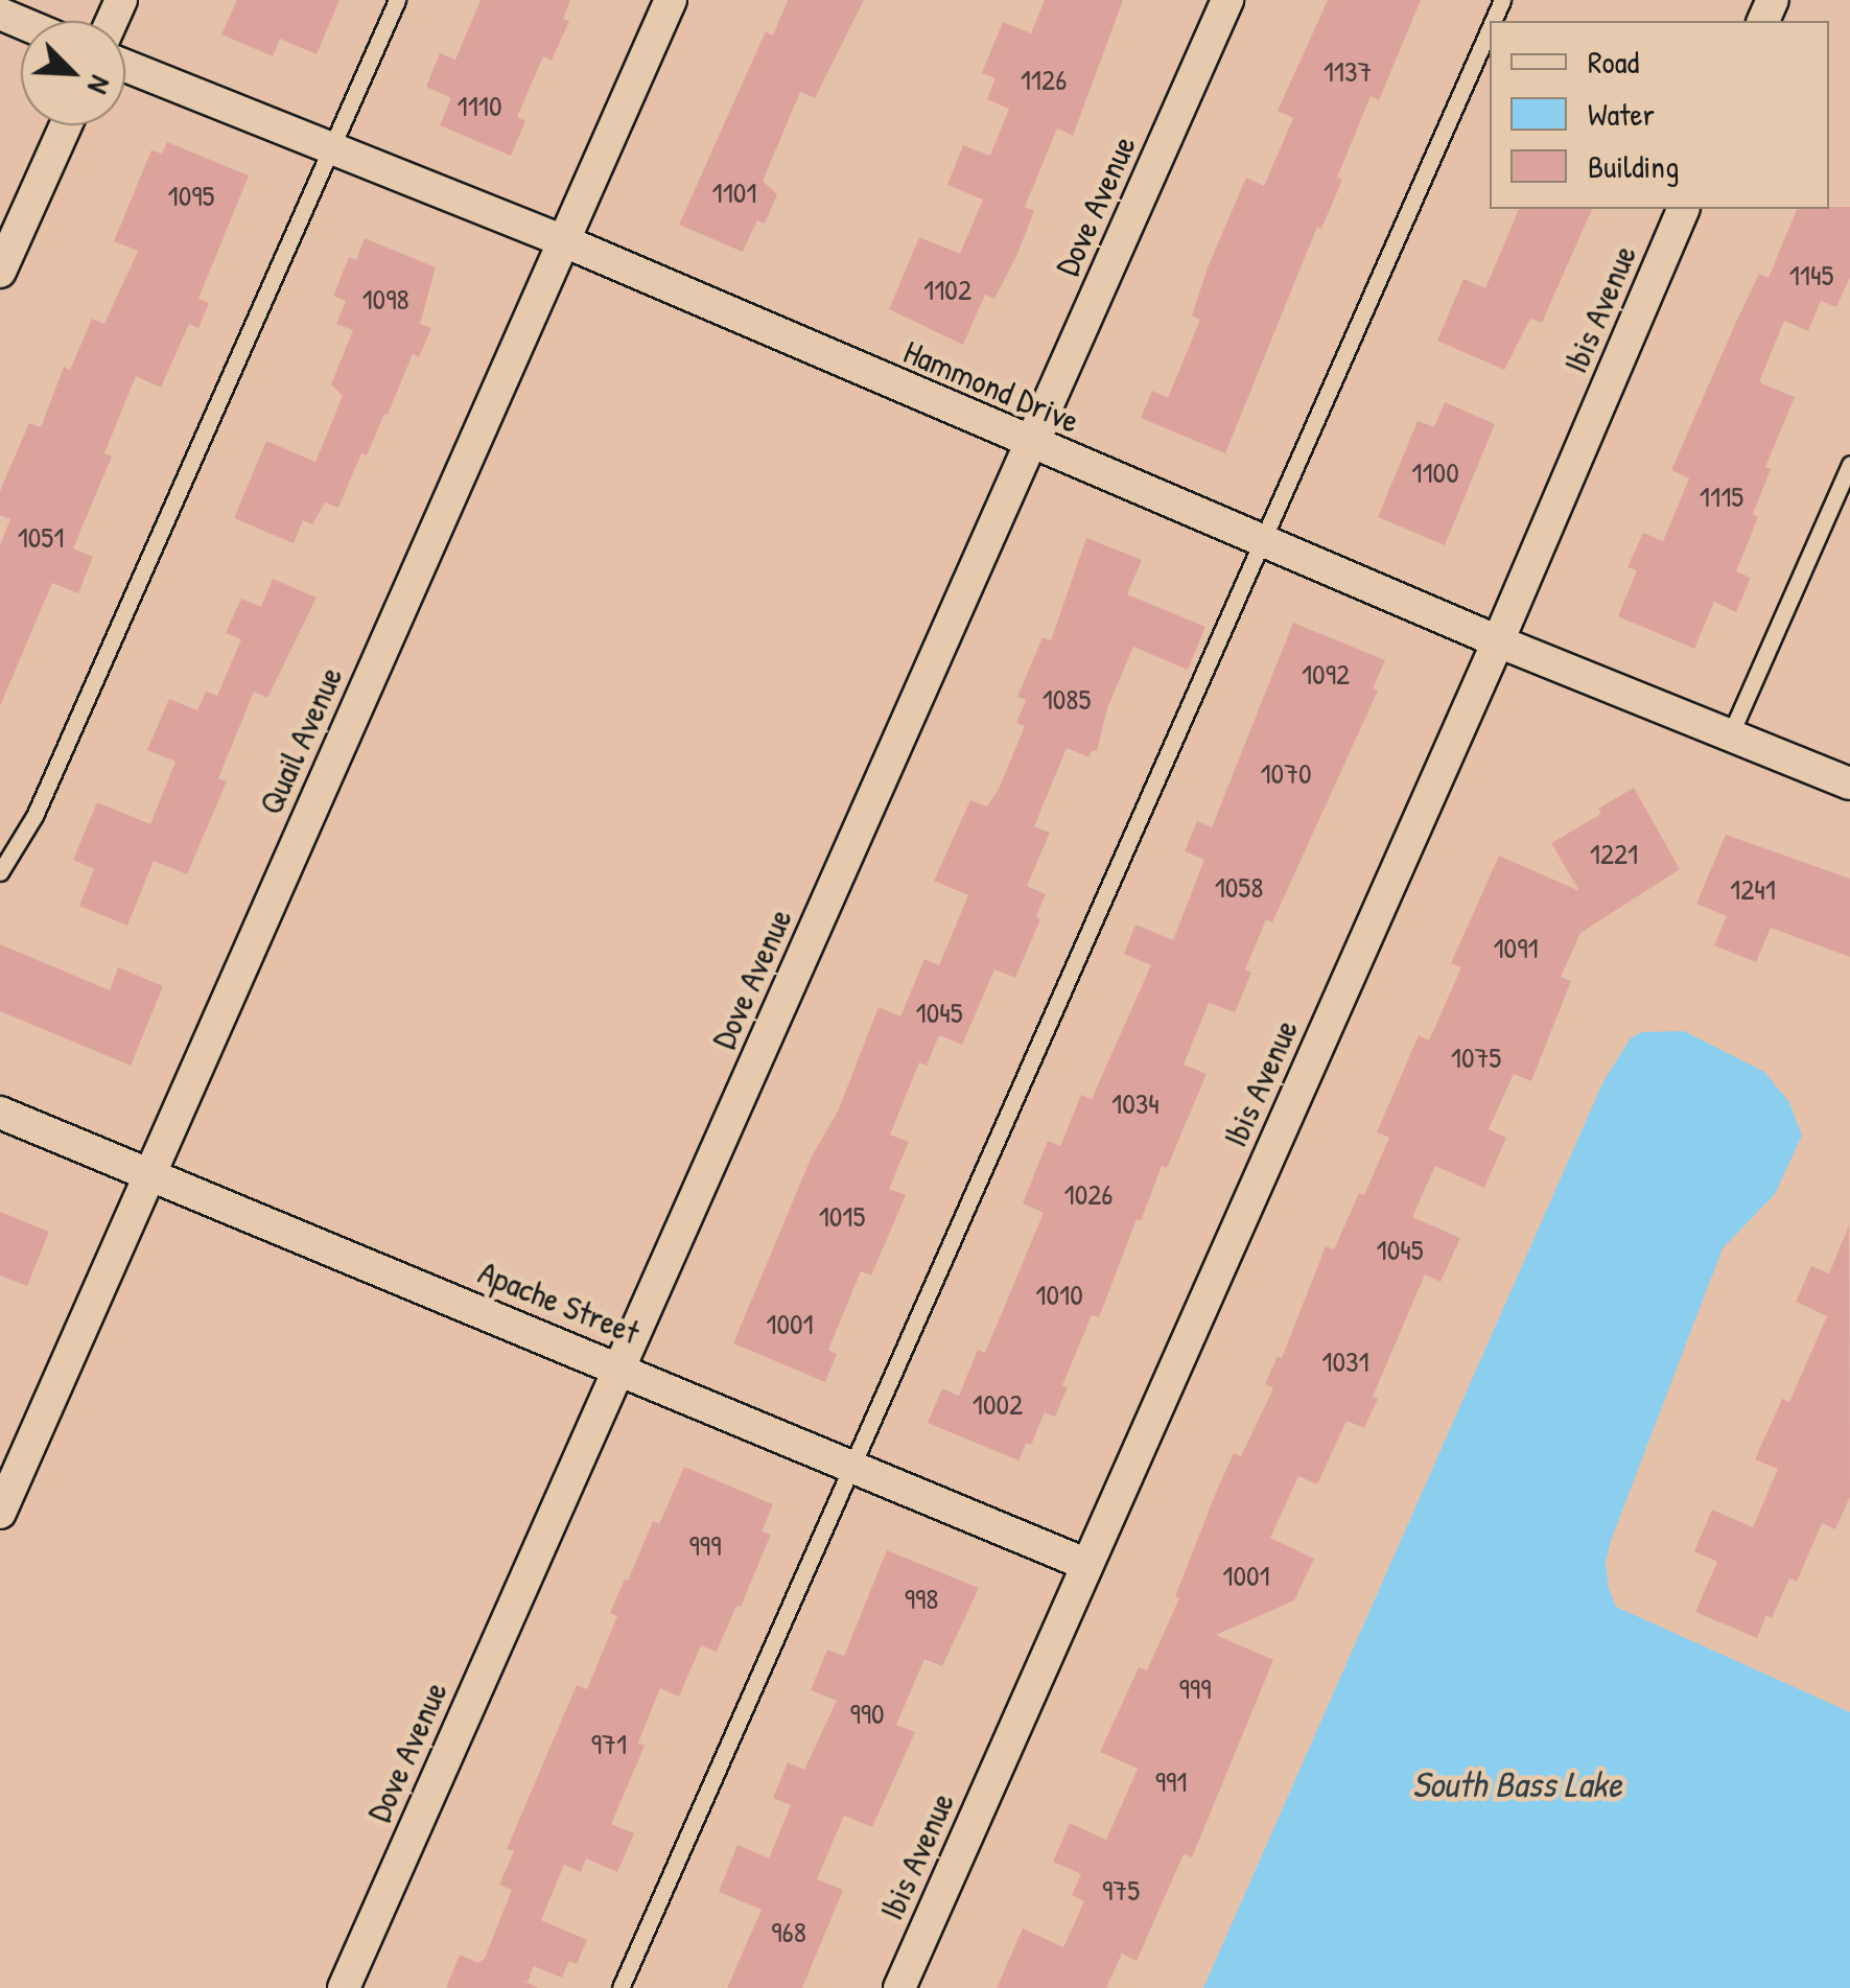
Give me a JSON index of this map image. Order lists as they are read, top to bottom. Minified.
{"streets":{"street":["Dove Avenue","Ibis Avenue","Hammond Drive","Quail Avenue","Apache Street"]},"crossings":[["Dove Avenue","Hammond Drive"],["Dove Avenue","Apache Street"],["Ibis Avenue","Hammond Drive"],["Ibis Avenue","Apache Street"],["Hammond Drive","Quail Avenue"],["Quail Avenue","Apache Street"]],"water":["South Bass Lake"],"house_numbers":["1137","1126","1110","1101","1095","1145","1102","1098","1100","1115","1051","1092","1085","1070","1221","1058","1241","1091","1045","1075","1034","1026","1015","1045","1010","1001","1031","1002","999","1001","998","999","990","971","991","975","968"],"legend":["Road","Water","Building"],"north":"bottom right"}
